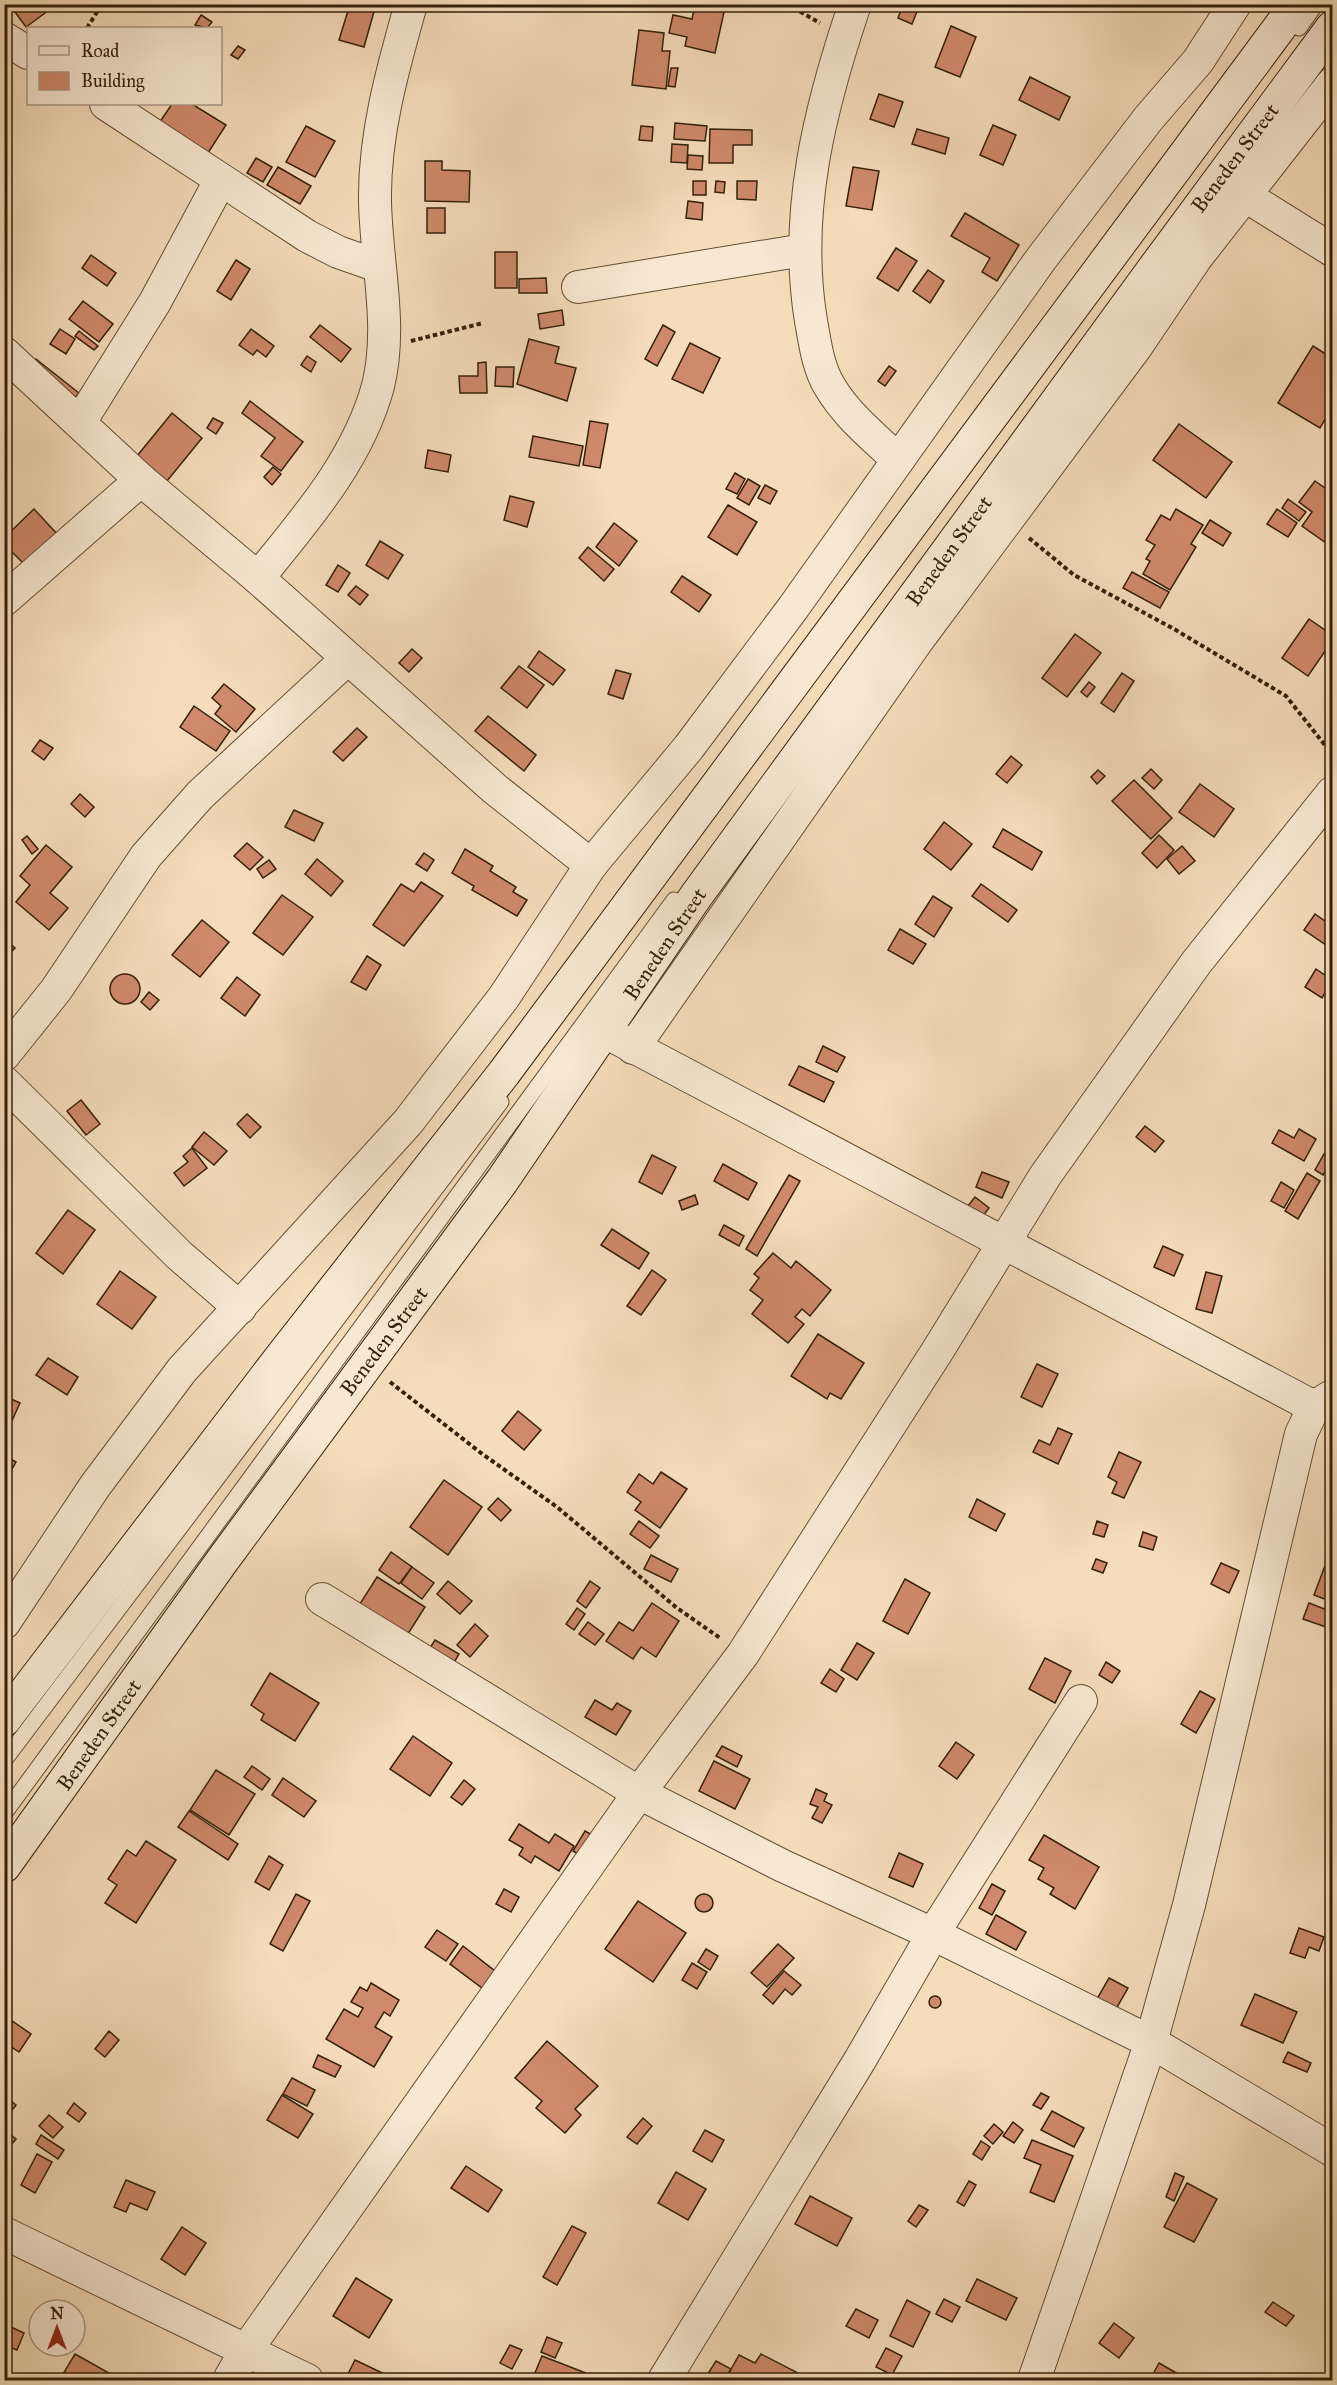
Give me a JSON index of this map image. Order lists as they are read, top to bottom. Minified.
{"streets":{"main road":["Beneden Street"]},"legend":["Road","Building"],"north":"top"}
